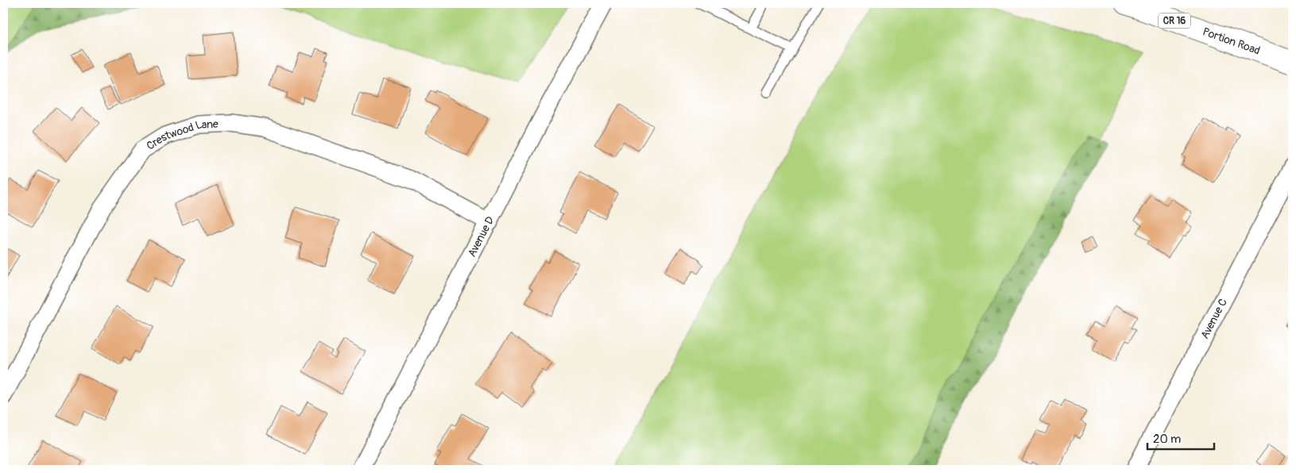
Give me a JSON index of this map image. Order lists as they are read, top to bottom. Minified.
{"streets":{"main road":["CR 16","Portion Road"],"street":["Crestwood Lane","Avenue D","Avenue C"]},"crossings":[["Crestwood Lane","Avenue D"]],"scale_bar":"20 m"}
